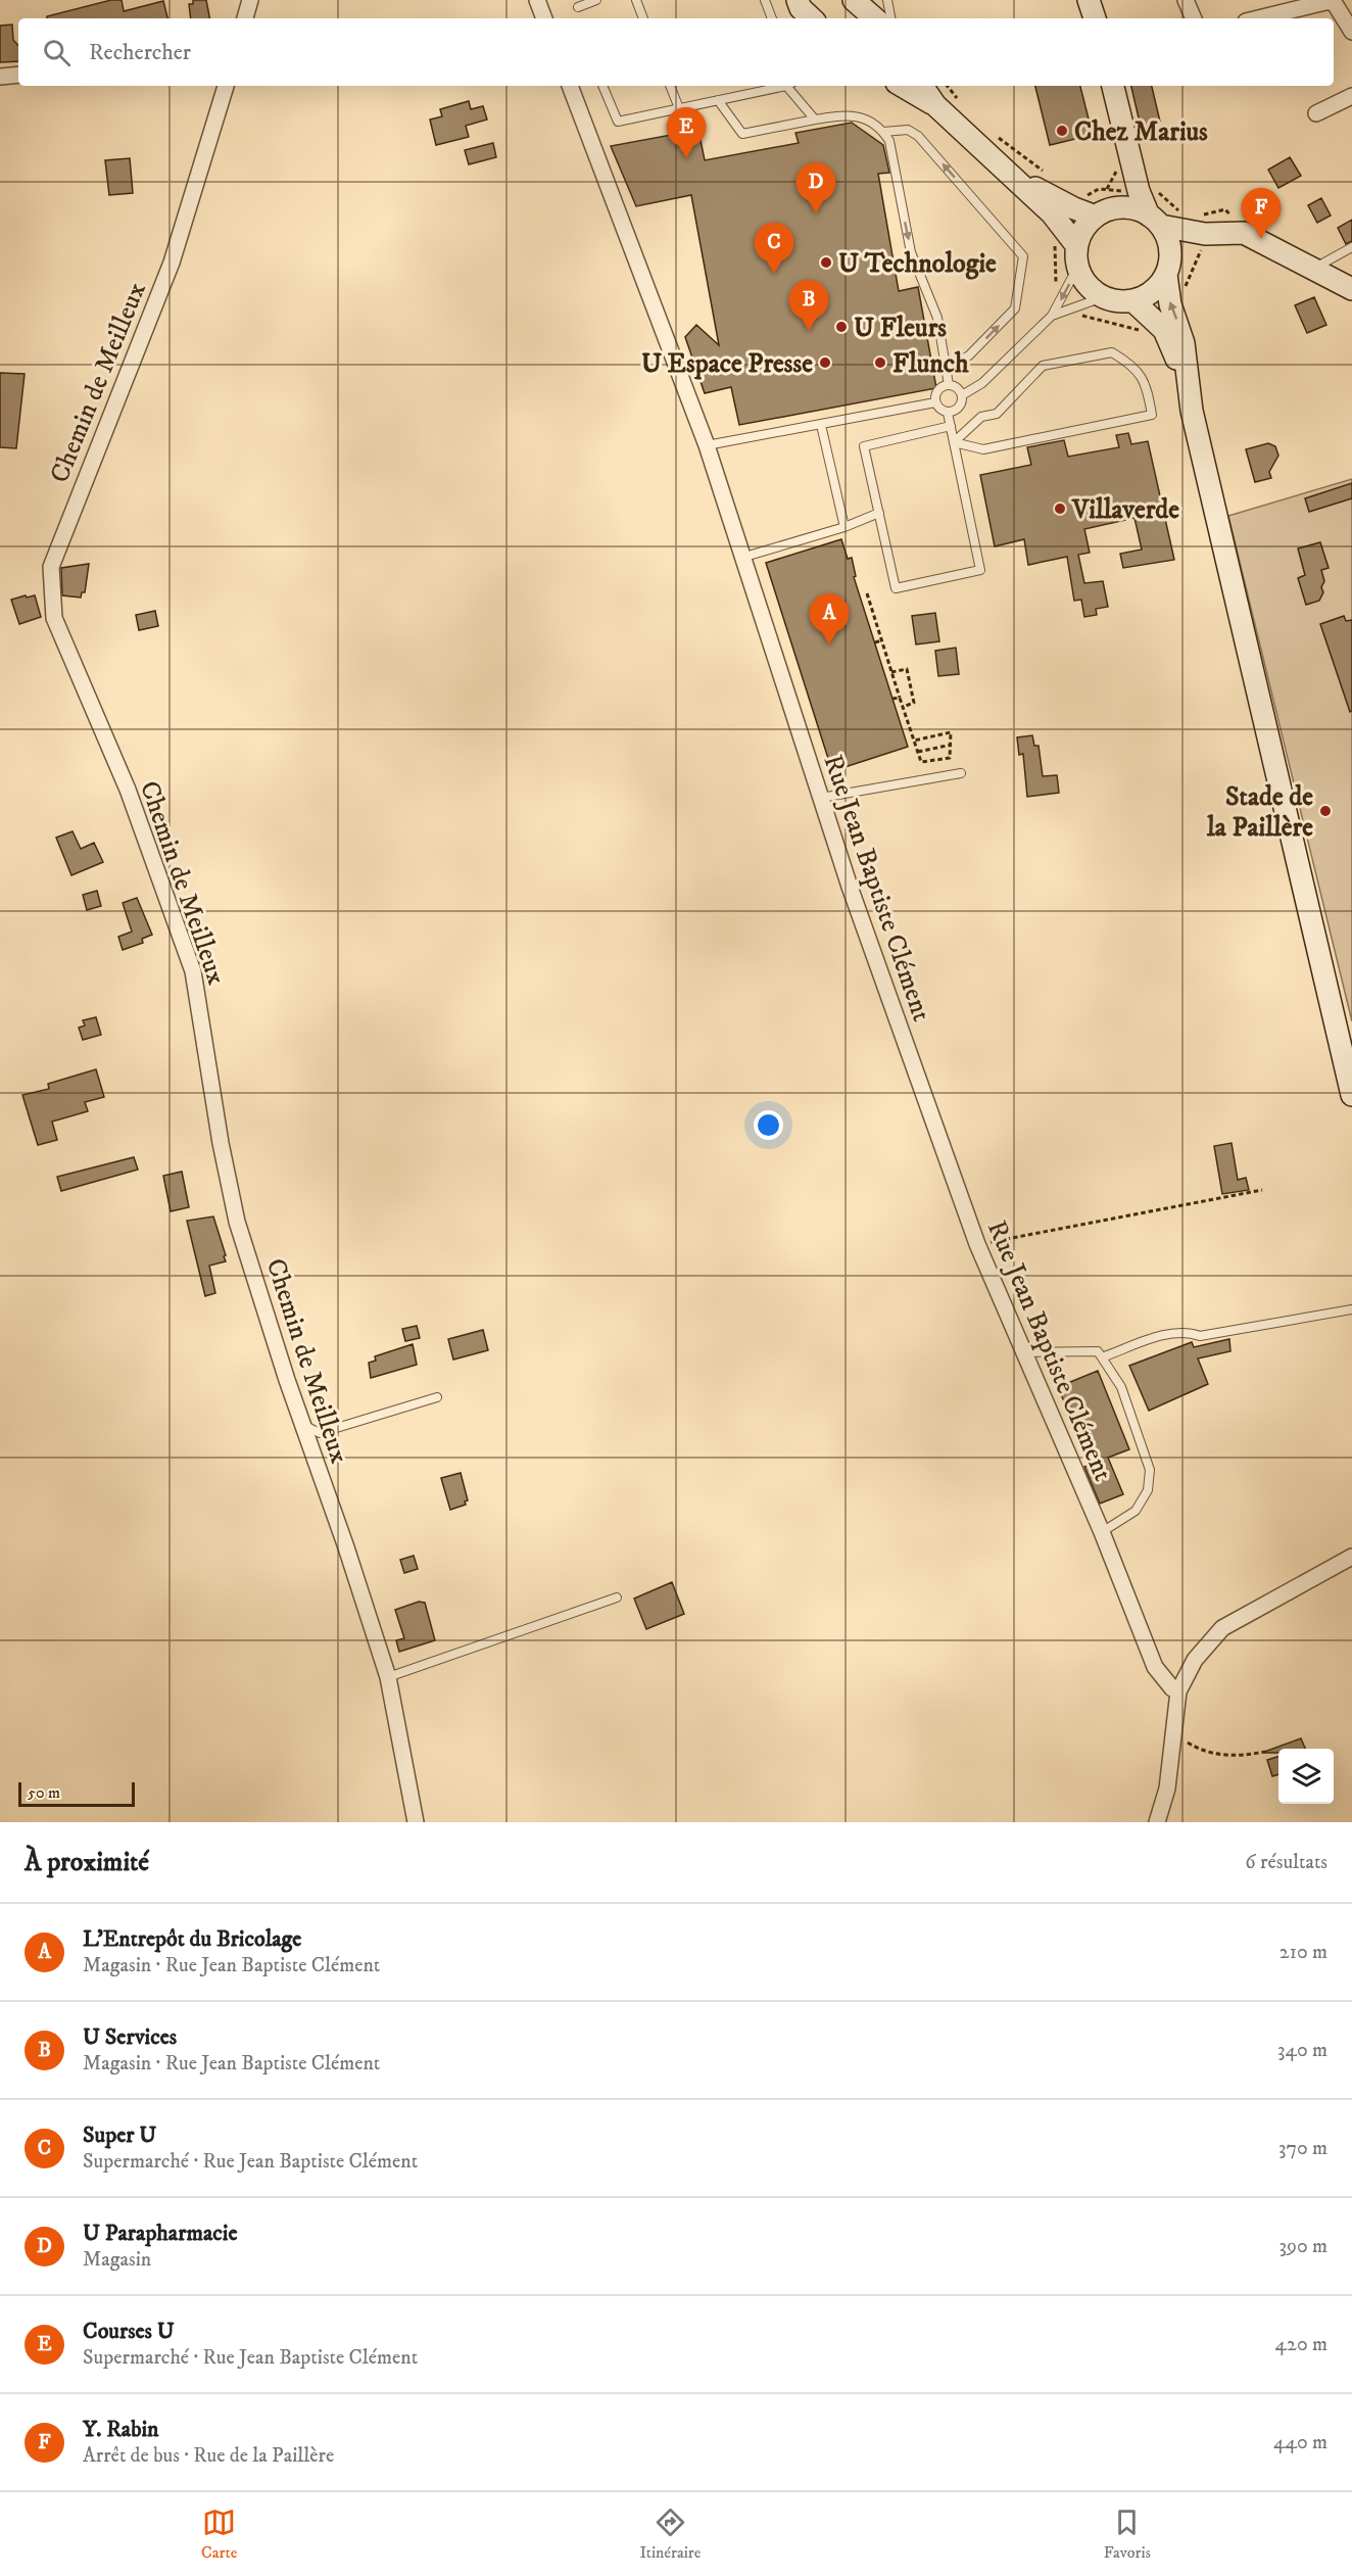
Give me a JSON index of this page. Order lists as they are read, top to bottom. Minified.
{"streets":{"street":["Chemin de Meilleux","Rue Jean Baptiste Clément"]},"places":["Chez Marius","U Technologie","U Fleurs","U Espace Presse","Flunch","Villaverde","Stade de la Paillère"],"scale_bar":"50 m","page":{"search":"Rechercher","pins":["E","D","F","C","B","A"],"scale":"50 m","heading":["À proximité","6 résultats"],"list":[{"mark":"A","name":"L'Entrepôt du Bricolage","note":"Magasin · Rue Jean Baptiste Clément","value":"210 m"},{"mark":"B","name":"U Services","note":"Magasin · Rue Jean Baptiste Clément","value":"340 m"},{"mark":"C","name":"Super U","note":"Supermarché · Rue Jean Baptiste Clément","value":"370 m"},{"mark":"D","name":"U Parapharmacie","note":"Magasin","value":"390 m"},{"mark":"E","name":"Courses U","note":"Supermarché · Rue Jean Baptiste Clément","value":"420 m"},{"mark":"F","name":"Y. Rabin","note":"Arrêt de bus · Rue de la Paillère","value":"440 m"}],"nav":["Carte","Itinéraire","Favoris"]}}
